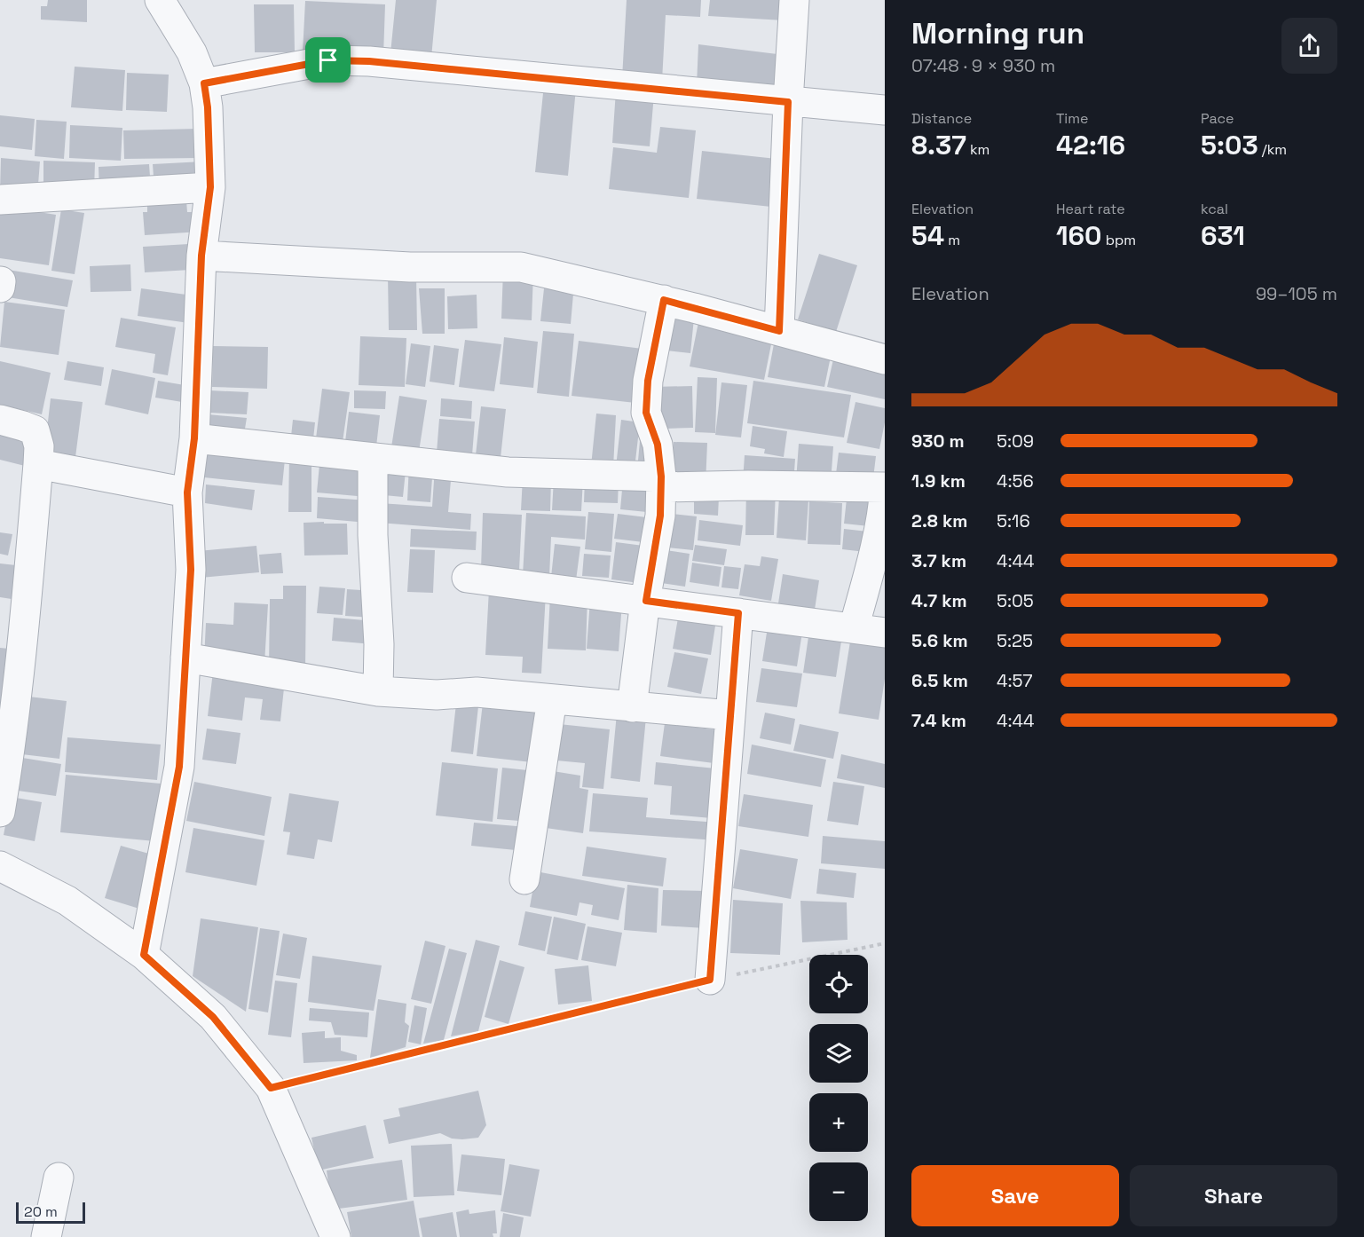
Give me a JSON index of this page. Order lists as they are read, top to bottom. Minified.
{"scale_bar":"20 m","page":{"heading":["Morning run","07:48 · 9 × 930 m"],"stats":[["Distance","8.37 km"],["Time","42:16"],["Pace","5:03 /km"],["Elevation","54 m"],["Heart rate","160 bpm"],["kcal","631"]],"chart":["Elevation","99–105 m"],"list":[{"name":"930 m","note":"5:09"},{"name":"1.9 km","note":"4:56"},{"name":"2.8 km","note":"5:16"},{"name":"3.7 km","note":"4:44"},{"name":"4.7 km","note":"5:05"},{"name":"5.6 km","note":"5:25"},{"name":"6.5 km","note":"4:57"},{"name":"7.4 km","note":"4:44"}],"map_buttons":["+","−"],"buttons":["Save","Share"],"scale":"20 m"}}
